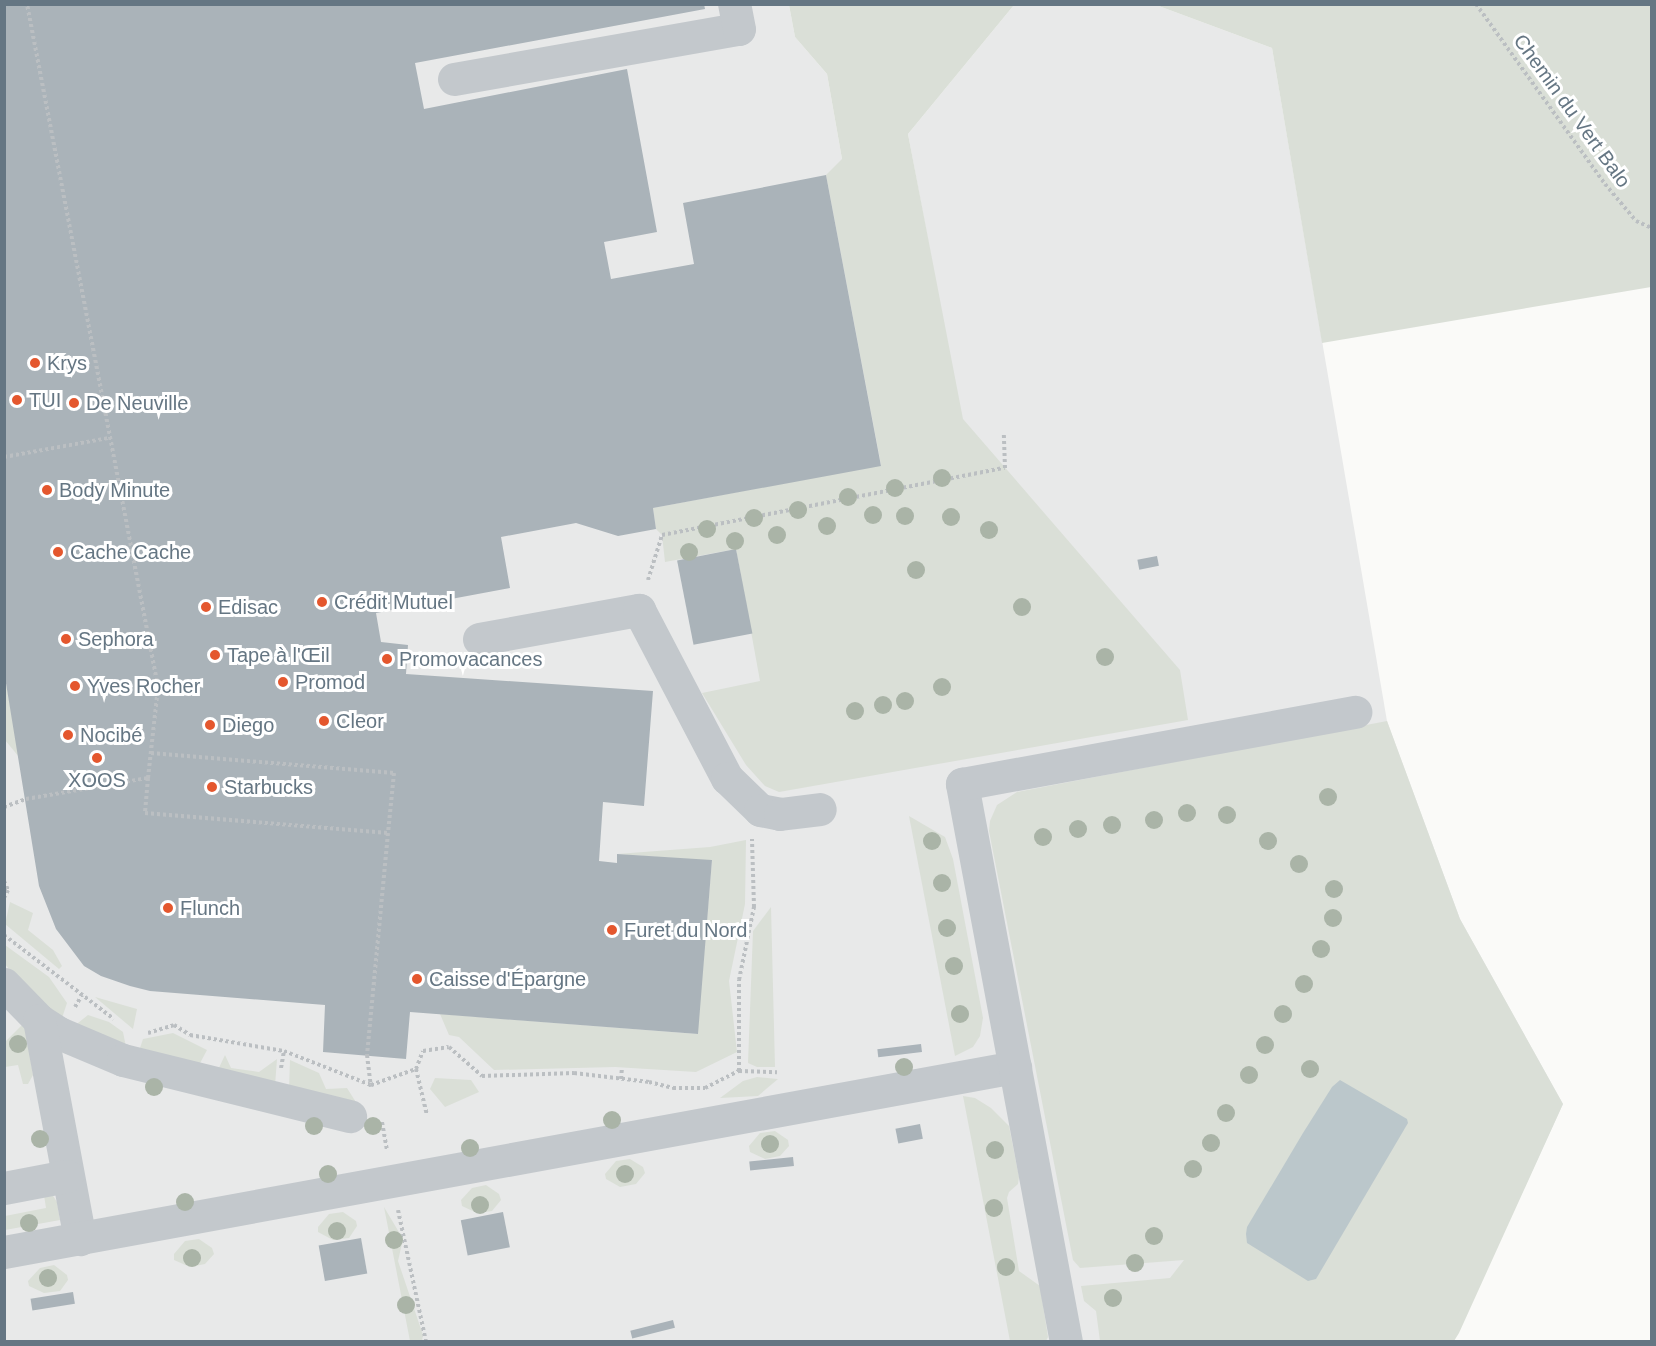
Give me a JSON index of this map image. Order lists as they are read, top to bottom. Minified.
{"streets":{"path":["Chemin du Vert Balo"]},"places":["Krys","TUI","De Neuville","Body Minute","Cache Cache","Crédit Mutuel","Edisac","Sephora","Tape à l'Œil","Promovacances","Promod","Yves Rocher","Cleor","Diego","Nocibé","XOOS","Starbucks","Flunch","Furet du Nord","Caisse d'Épargne"]}
